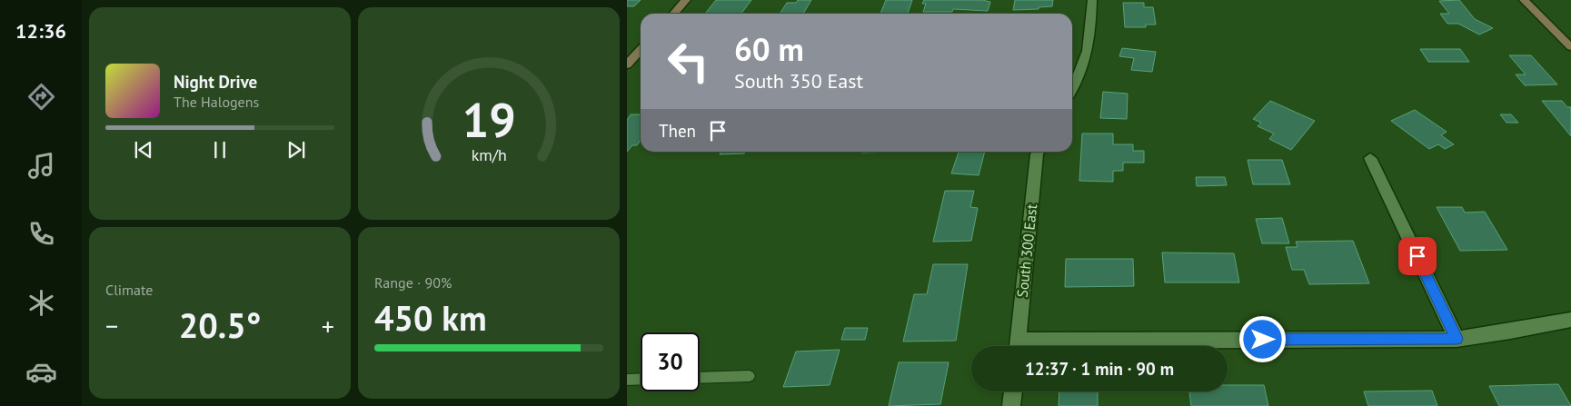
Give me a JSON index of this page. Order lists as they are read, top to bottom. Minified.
{"streets":{"street":["South 300 East"]},"page":{"tabs":"12:36","turn":["60 m","South 350 East"],"song":["Night Drive","The Halogens"],"then":"Then","tile":["Climate",["Range · 90%","450 km"]],"heat":["−","20.5°","+"],"limit":"30","trip":"12:37 · 1 min · 90 m","gauge":["19","km/h"]}}
